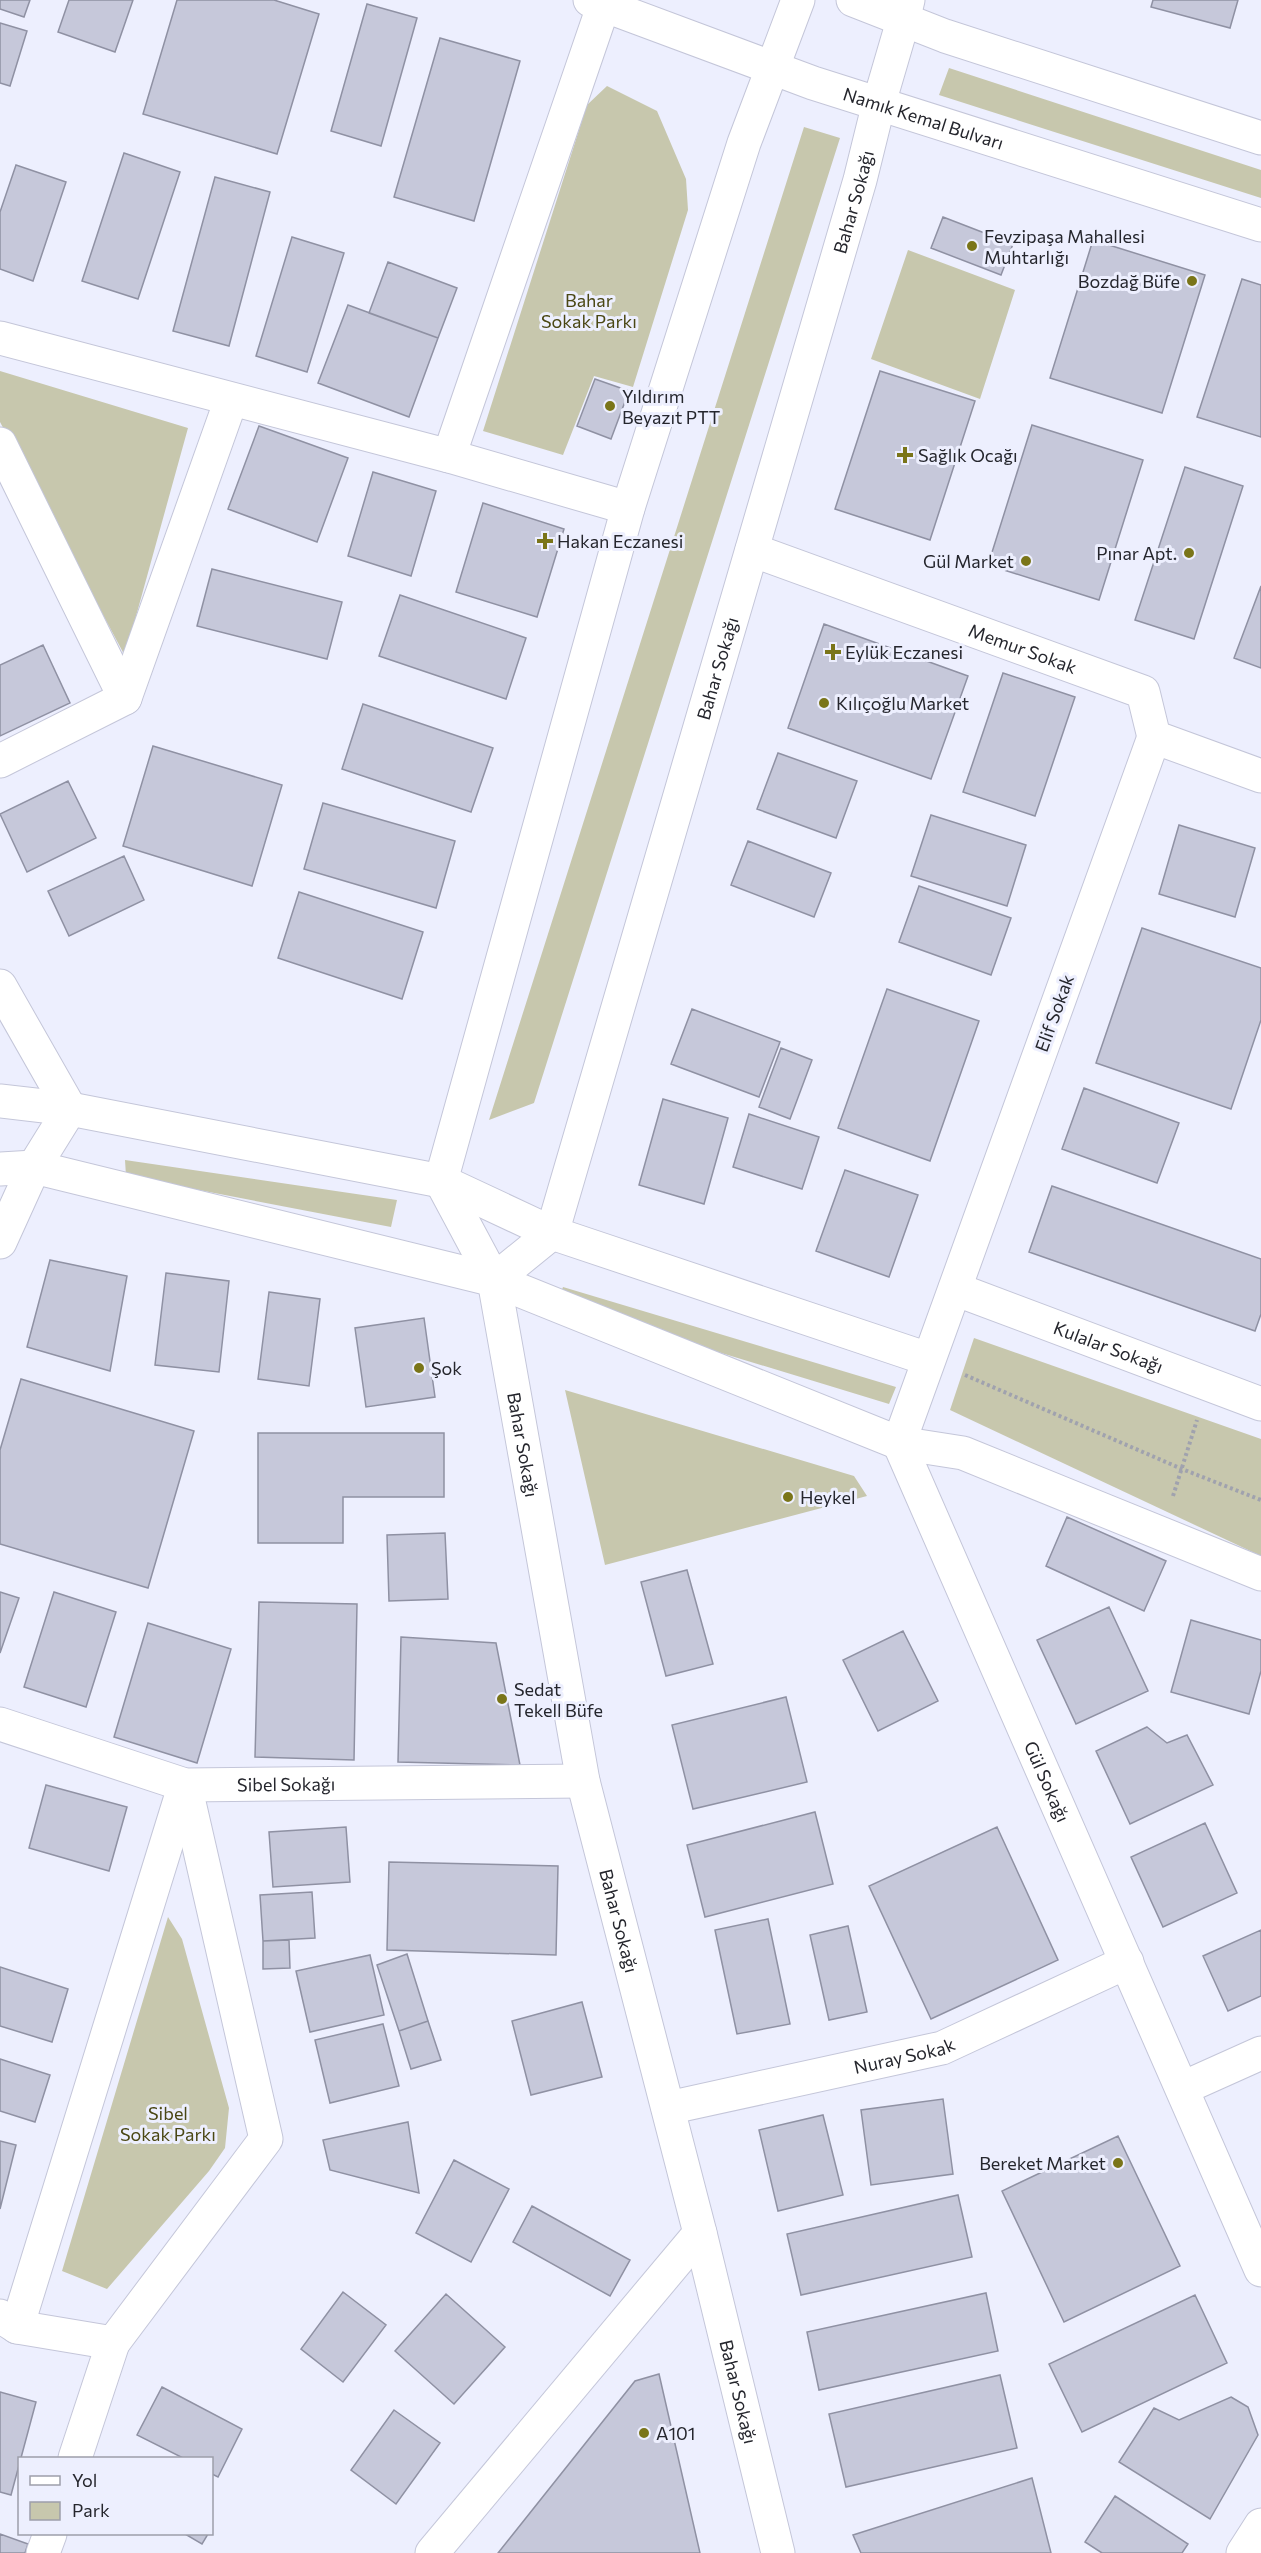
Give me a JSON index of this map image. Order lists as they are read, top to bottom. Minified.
{"streets":{"street":["Namık Kemal Bulvarı","Bahar Sokağı","Memur Sokak","Elif Sokak","Kulalar Sokağı","Gül Sokağı","Sibel Sokağı","Nuray Sokak"]},"crossings":[["Namık Kemal Bulvarı","Bahar Sokağı"],["Bahar Sokağı","Memur Sokak"],["Bahar Sokağı","Sibel Sokağı"],["Bahar Sokağı","Nuray Sokak"],["Memur Sokak","Elif Sokak"],["Elif Sokak","Kulalar Sokağı"],["Gül Sokağı","Nuray Sokak"]],"parks":["Bahar Sokak Parkı","Sibel Sokak Parkı"],"places":{"other":["Fevzipaşa Mahallesi Muhtarlığı","Bozdağ Büfe","Yıldırım Beyazıt PTT","Pınar Apt.","Gül Market","Kılıçoğlu Market","Şok","Heykel","Sedat Tekell Büfe","Bereket Market","A101"],"health":["Sağlık Ocağı","Hakan Eczanesi","Eylük Eczanesi"]},"legend":["Yol","Park"]}
